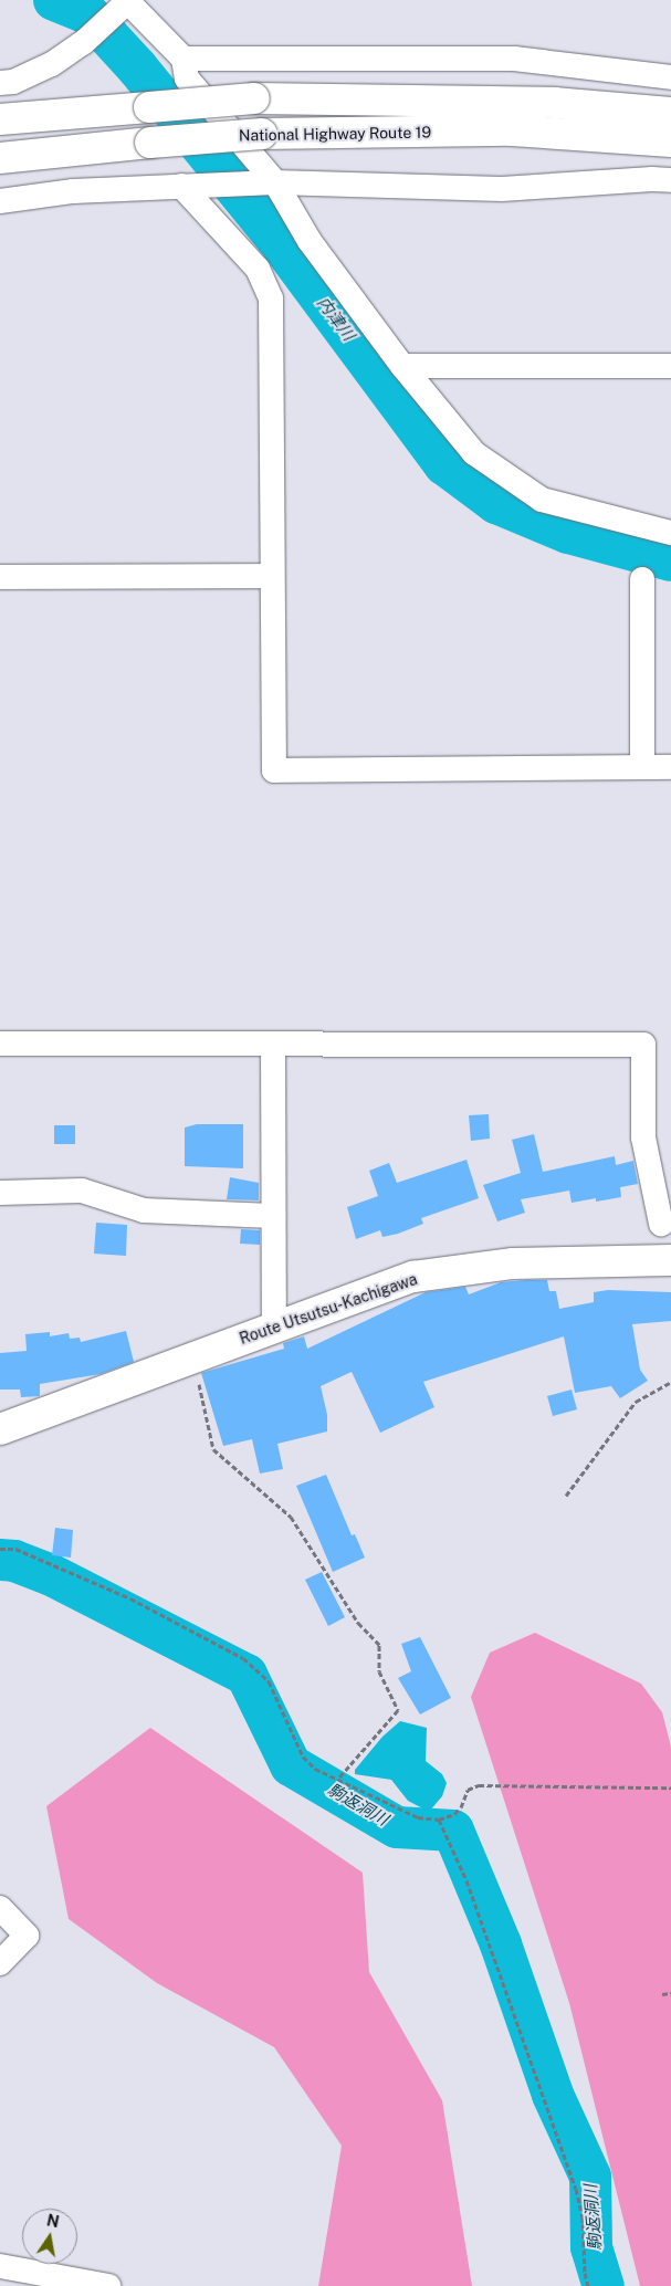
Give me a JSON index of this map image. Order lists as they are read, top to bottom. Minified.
{"streets":{"main road":["National Highway Route 19","Route Utsutsu-Kachigawa"]},"water":["内津川","駒返洞川"],"north":"top"}
